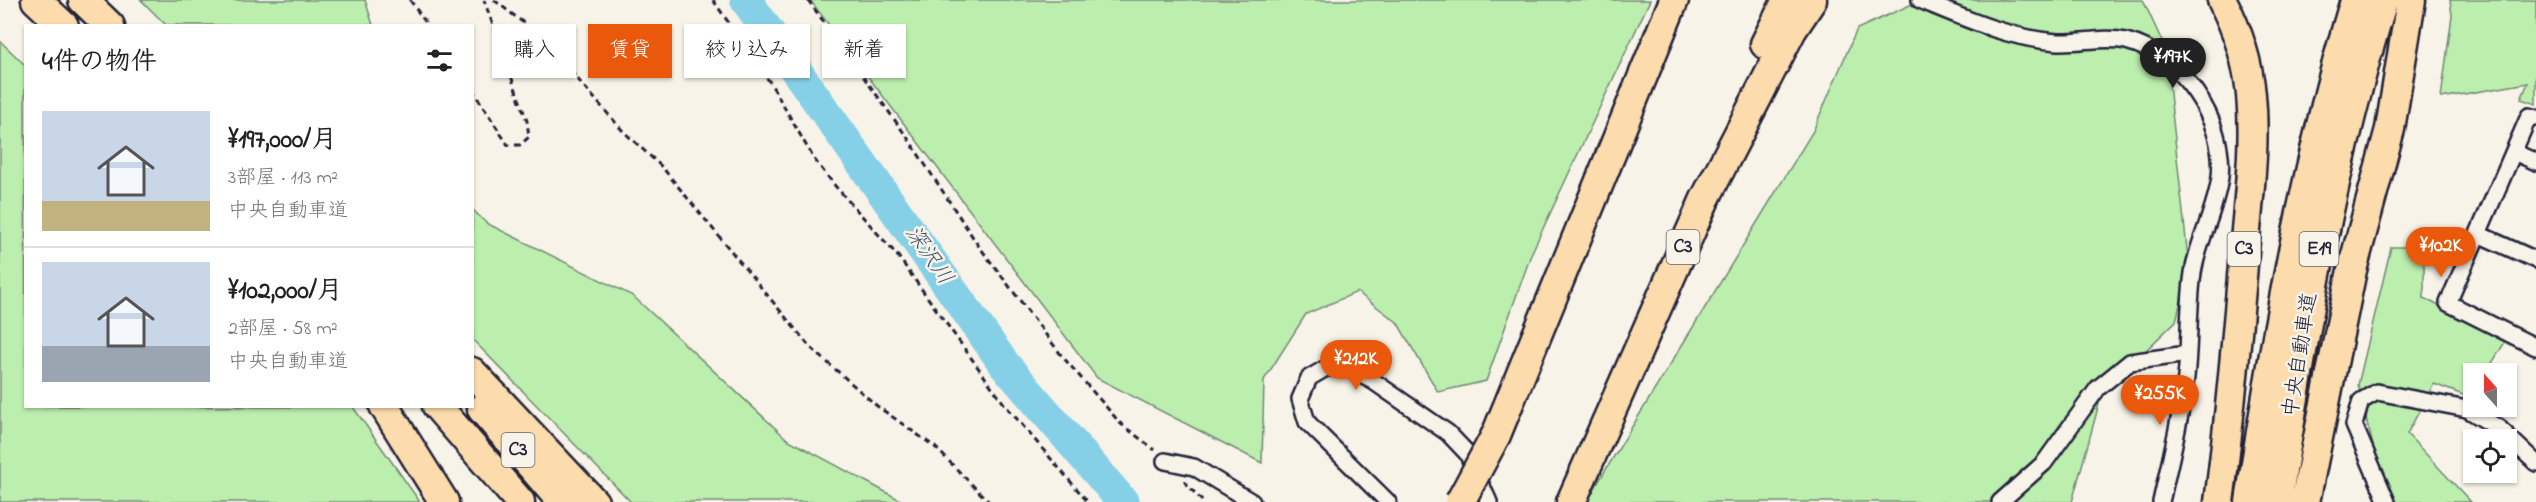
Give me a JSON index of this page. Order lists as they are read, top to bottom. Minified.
{"streets":{"highway":["C3","E19","中央自動車道"]},"water":["深沢川"],"north":"top","page":{"chip":["購入","賃貸","絞り込み","新着"],"heading":"4件の物件","price":["¥197K","¥102K","¥212K","¥255K"],"list":[{"name":"¥197,000/月","note":"3部屋 · 113 m² · 中央自動車道"},{"name":"¥102,000/月","note":"2部屋 · 58 m² · 中央自動車道"}]}}
